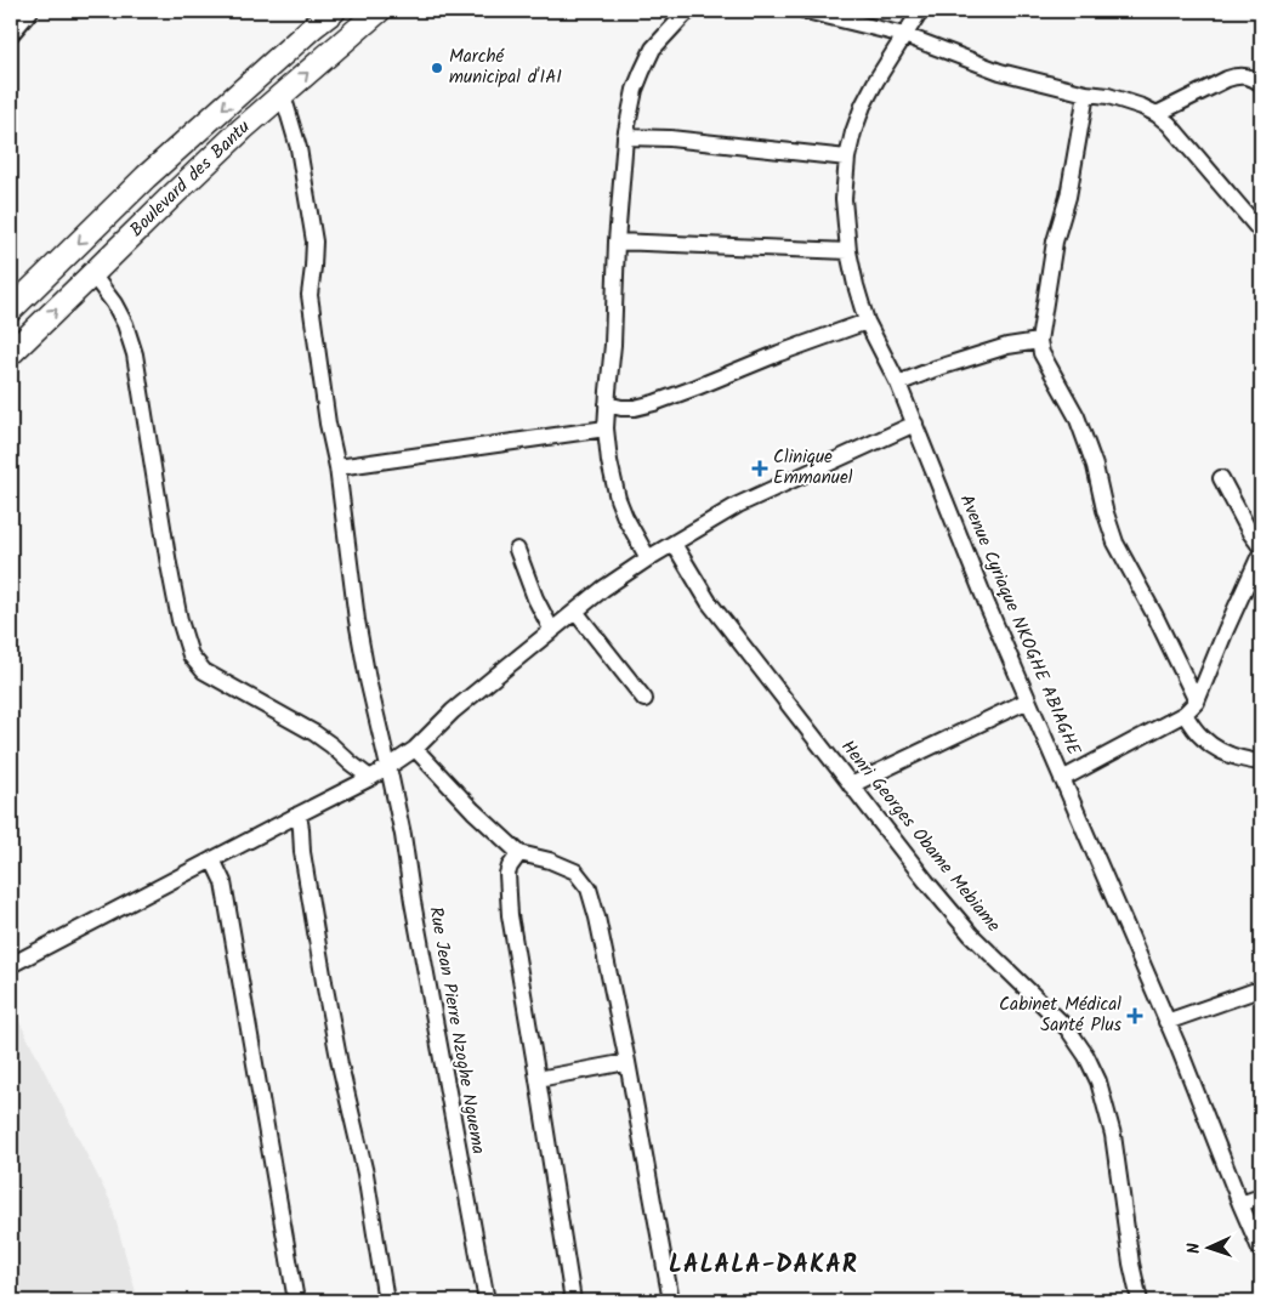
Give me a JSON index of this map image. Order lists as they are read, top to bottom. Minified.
{"streets":{"highway":["Boulevard des Bantu"],"street":["Avenue Cyriaque NKOGHE ABIAGHE","Henri Georges Obame Mebiame","Rue Jean Pierre Nzoghe Nguema"]},"crossings":[["Boulevard des Bantu","Rue Jean Pierre Nzoghe Nguema"]],"districts":["LALALA-DAKAR"],"places":{"other":["Marché municipal d'IAI"],"health":["Clinique Emmanuel","Cabinet Médical Santé Plus"]},"north":"left"}
